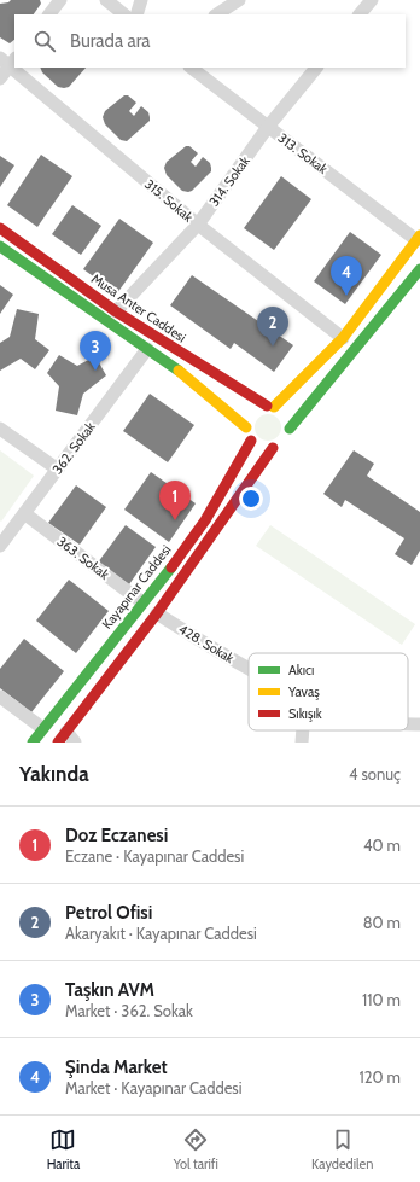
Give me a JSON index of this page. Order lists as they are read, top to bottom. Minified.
{"streets":{"main road":["Musa Anter Caddesi","Kayapınar Caddesi"],"street":["313. Sokak","314. Sokak","315. Sokak","362. Sokak","363. Sokak","428. Sokak"]},"crossings":[["313. Sokak","314. Sokak"],["314. Sokak","315. Sokak"],["314. Sokak","Musa Anter Caddesi"],["Musa Anter Caddesi","Kayapınar Caddesi"],["362. Sokak","363. Sokak"],["363. Sokak","Kayapınar Caddesi"]],"legend":["Akıcı","Yavaş","Sıkışık"],"page":{"search":"Burada ara","pins":["4","2","3","1"],"heading":["Yakında","4 sonuç"],"list":[{"mark":"1","name":"Doz Eczanesi","note":"Eczane · Kayapınar Caddesi","value":"40 m"},{"mark":"2","name":"Petrol Ofisi","note":"Akaryakıt · Kayapınar Caddesi","value":"80 m"},{"mark":"3","name":"Taşkın AVM","note":"Market · 362. Sokak","value":"110 m"},{"mark":"4","name":"Şinda Market","note":"Market · Kayapınar Caddesi","value":"120 m"}],"nav":["Harita","Yol tarifi","Kaydedilen"]}}
